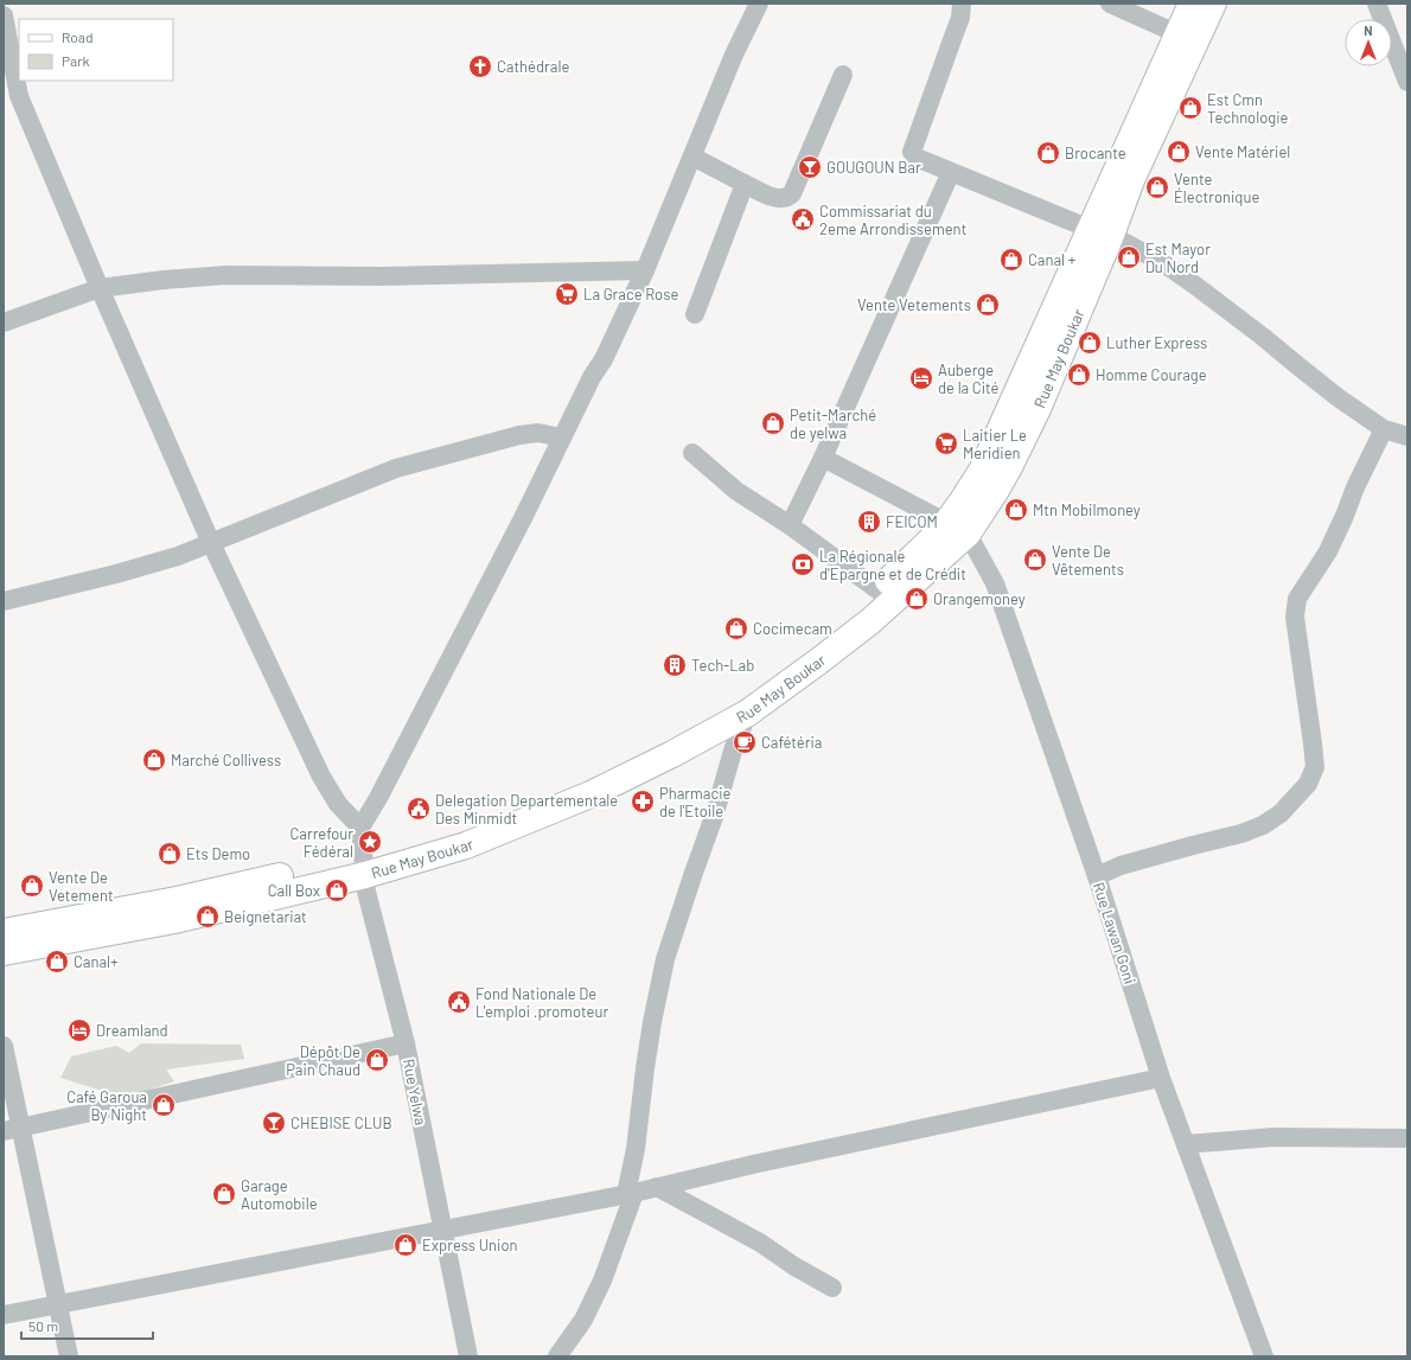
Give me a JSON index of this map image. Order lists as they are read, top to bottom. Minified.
{"streets":{"main road":["Rue May Boukar"],"street":["Rue Lawan Goni","Rue Yelwa"]},"crossings":[["Rue May Boukar","Rue Lawan Goni"],["Rue May Boukar","Rue Yelwa"]],"places":{"church":["Cathédrale"],"shop":["Est Cmn Technologie","Vente Matériel","Brocante","Vente Électronique","Est Mayor Du Nord","Canal +","Vente Vetements","Luther Express","Homme Courage","Petit-Marché de yelwa","Mtn Mobilmoney","Vente De Vêtements","Orangemoney","Cocimecam","Marché Collivess","Ets Demo","Vente De Vetement","Call Box","Beignetariat","Canal+","Dépôt De Pain Chaud","Café Garoua By Night","Garage Automobile","Express Union"],"bar":["GOUGOUN Bar","CHEBISE CLUB"],"public building":["Commissariat du 2eme Arrondissement","Delegation Departementale Des Minmidt","Fond Nationale De L'emploi .promoteur"],"supermarket":["La Grace Rose","Laitier Le Meridien"],"hotel":["Auberge de la Cité","Dreamland"],"building":["FEICOM","Tech-Lab"],"bank":["La Régionale d'Epargne et de Crédit"],"cafe":["Cafétéria"],"pharmacy":["Pharmacie de l'Etoile"],"place":["Carrefour Fédéral"]},"legend":["Road","Park"],"scale_bar":"50 m","north":"top"}
